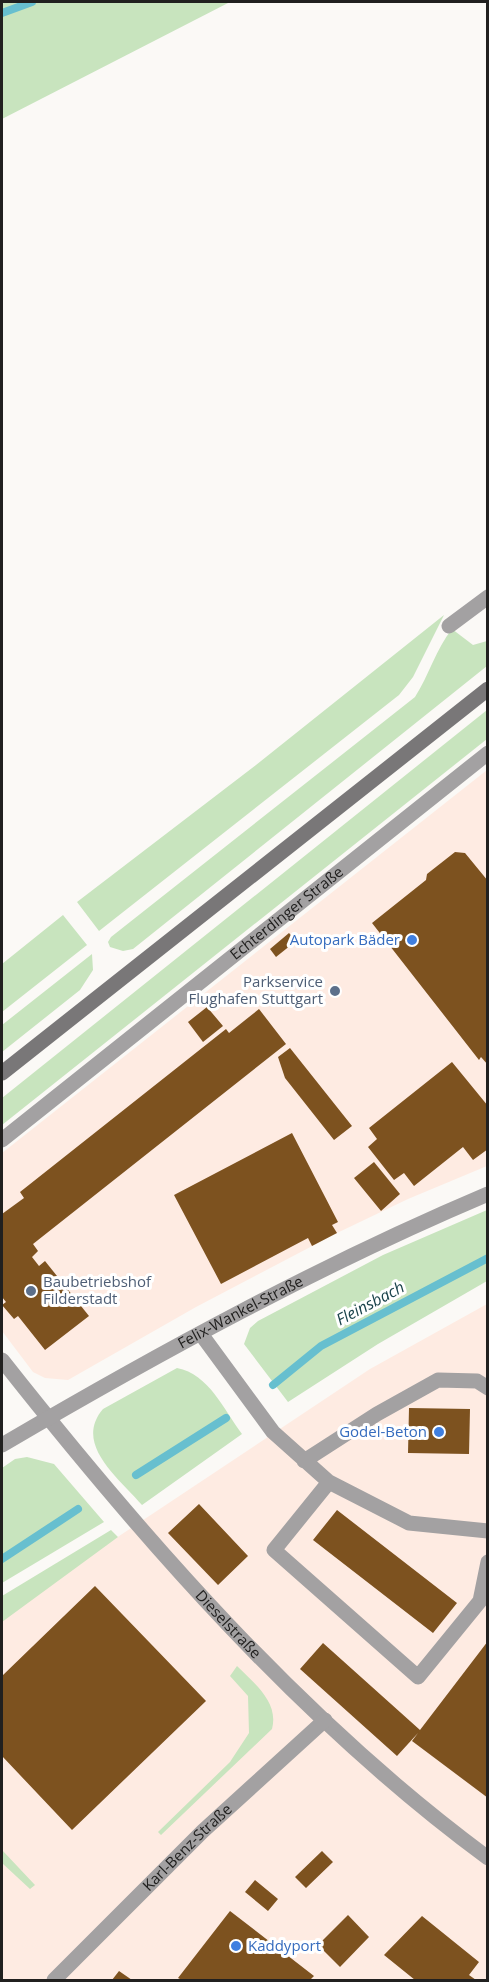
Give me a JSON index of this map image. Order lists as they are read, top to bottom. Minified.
{"streets":{"street":["Echterdinger Straße","Felix-Wankel-Straße","Dieselstraße","Karl-Benz-Straße"]},"crossings":[["Felix-Wankel-Straße","Dieselstraße"],["Dieselstraße","Karl-Benz-Straße"]],"water":["Fleinsbach"],"places":["Autopark Bäder","Parkservice Flughafen Stuttgart","Baubetriebshof Filderstadt","Godel-Beton","Kaddyport"]}
